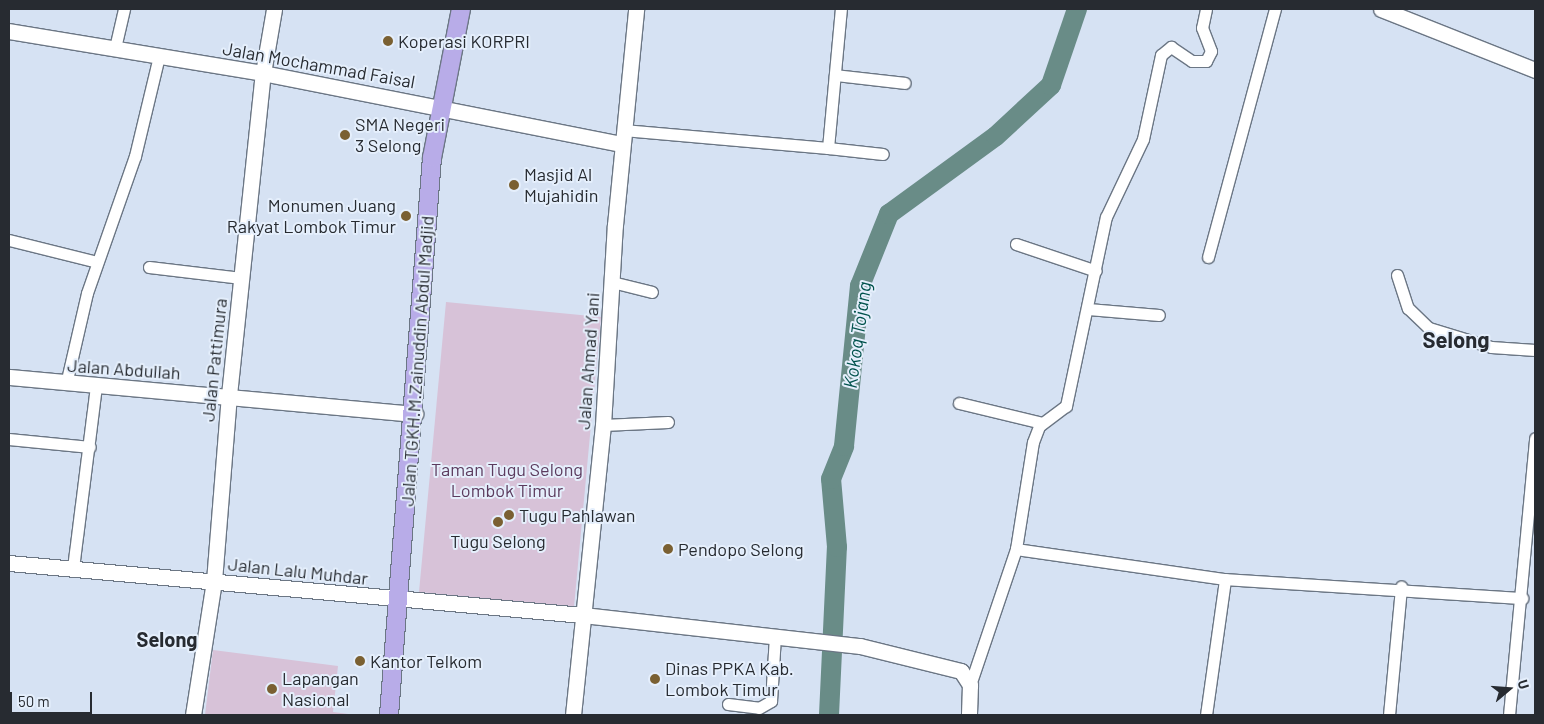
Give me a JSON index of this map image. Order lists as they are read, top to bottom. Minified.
{"streets":{"main road":["Jalan TGKH.M.Zainuddin Abdul Madjid"],"street":["Jalan Mochammad Faisal","Jalan Pattimura","Jalan Ahmad Yani","Jalan Abdullah","Jalan Lalu Muhdar"]},"crossings":[["Jalan Mochammad Faisal","Jalan Pattimura"],["Jalan Mochammad Faisal","Jalan TGKH.M.Zainuddin Abdul Madjid"],["Jalan Mochammad Faisal","Jalan Ahmad Yani"],["Jalan Pattimura","Jalan Abdullah"],["Jalan Pattimura","Jalan Lalu Muhdar"],["Jalan TGKH.M.Zainuddin Abdul Madjid","Jalan Abdullah"],["Jalan TGKH.M.Zainuddin Abdul Madjid","Jalan Lalu Muhdar"],["Jalan Ahmad Yani","Jalan Lalu Muhdar"]],"districts":["Selong","Selong"],"water":["Kokoq Tojang"],"parks":["Taman Tugu Selong Lombok Timur"],"places":["Koperasi KORPRI","SMA Negeri 3 Selong","Masjid Al Mujahidin","Monumen Juang Rakyat Lombok Timur","Tugu Pahlawan","Tugu Selong","Pendopo Selong","Kantor Telkom","Dinas PPKA Kab. Lombok Timur","Lapangan Nasional"],"scale_bar":"50 m","north":"right"}
